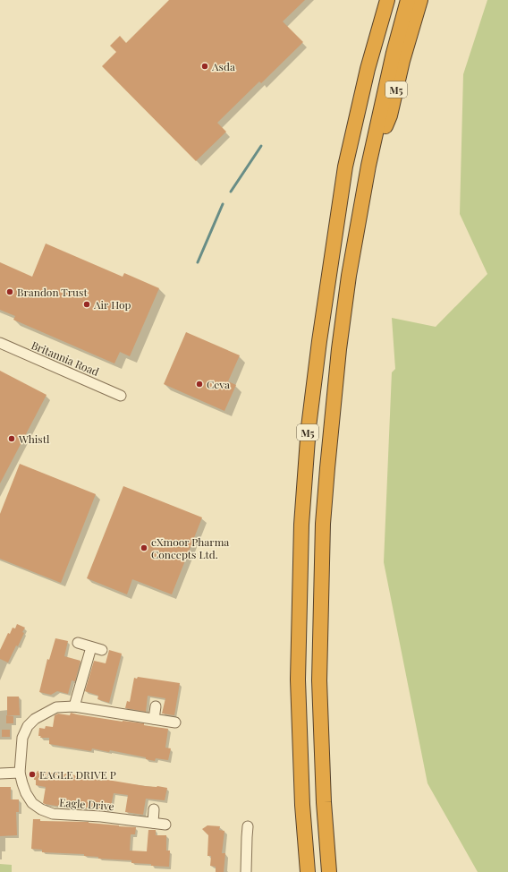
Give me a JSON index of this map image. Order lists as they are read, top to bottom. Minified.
{"streets":{"highway":["M5"],"street":["Britannia Road","Eagle Drive"]},"places":["Asda","Brandon Trust","Air Hop","Ceva","Whistl","eXmoor Pharma Concepts Ltd.","EAGLE DRIVE P"]}
